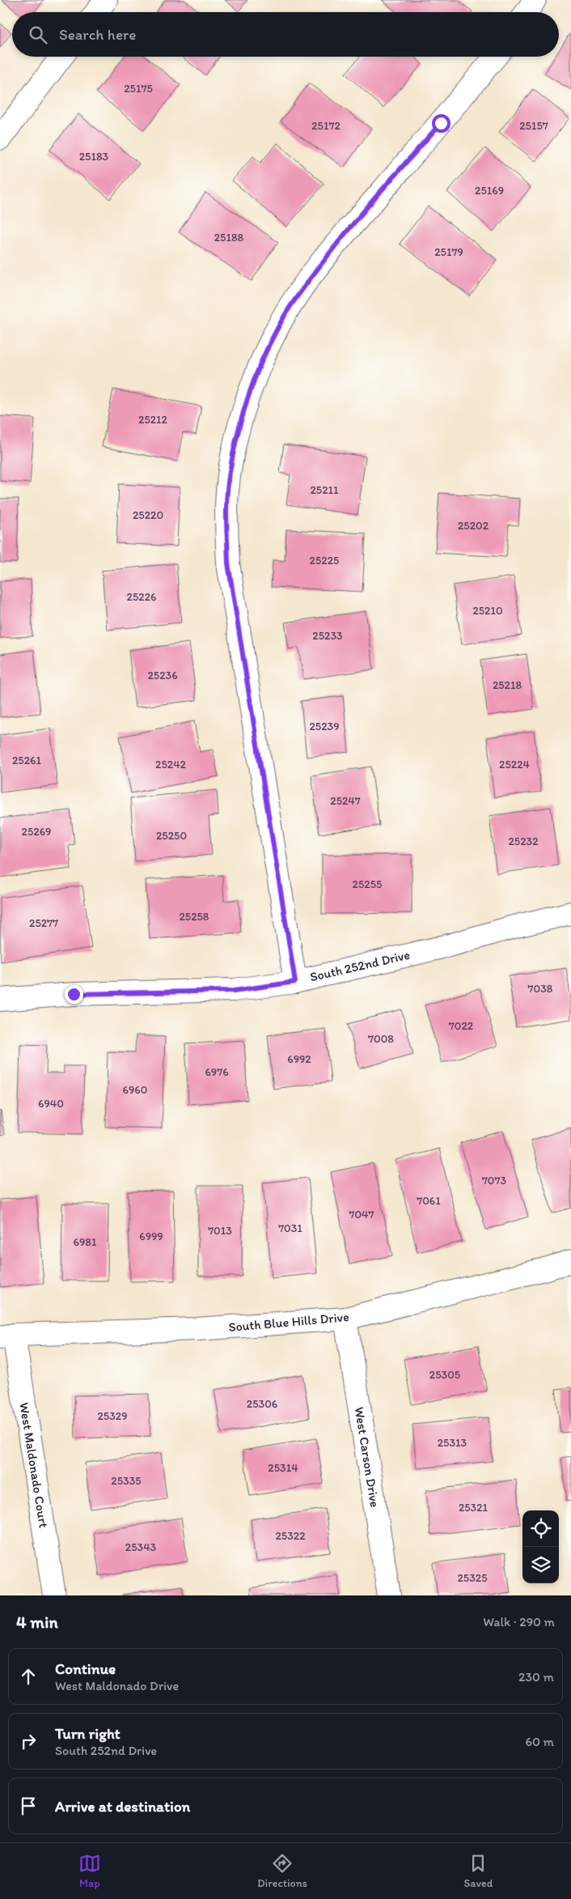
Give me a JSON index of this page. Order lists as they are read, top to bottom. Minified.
{"streets":{"street":["South 252nd Drive","South Blue Hills Drive","West Carson Drive","West Maldonado Court"]},"crossings":[["South Blue Hills Drive","West Carson Drive"],["South Blue Hills Drive","West Maldonado Court"]],"house_numbers":["25175","25172","25157","25183","25169","25188","25179","25212","25211","25220","25202","25225","25226","25210","25233","25236","25218","25239","25261","25242","25224","25247","25269","25250","25232","25255","25258","25277","7038","7022","7008","6992","6976","6960","6940","7073","7061","7047","7031","7013","6999","6981","25305","25306","25329","25313","25314","25335","25321","25322","25343","25325"],"page":{"search":"Search here","heading":["4 min","Walk · 290 m"],"list":[["Continue","West Maldonado Drive","230 m"],["Turn right","South 252nd Drive","60 m"],"Arrive at destination"],"nav":["Map","Directions","Saved"]}}
